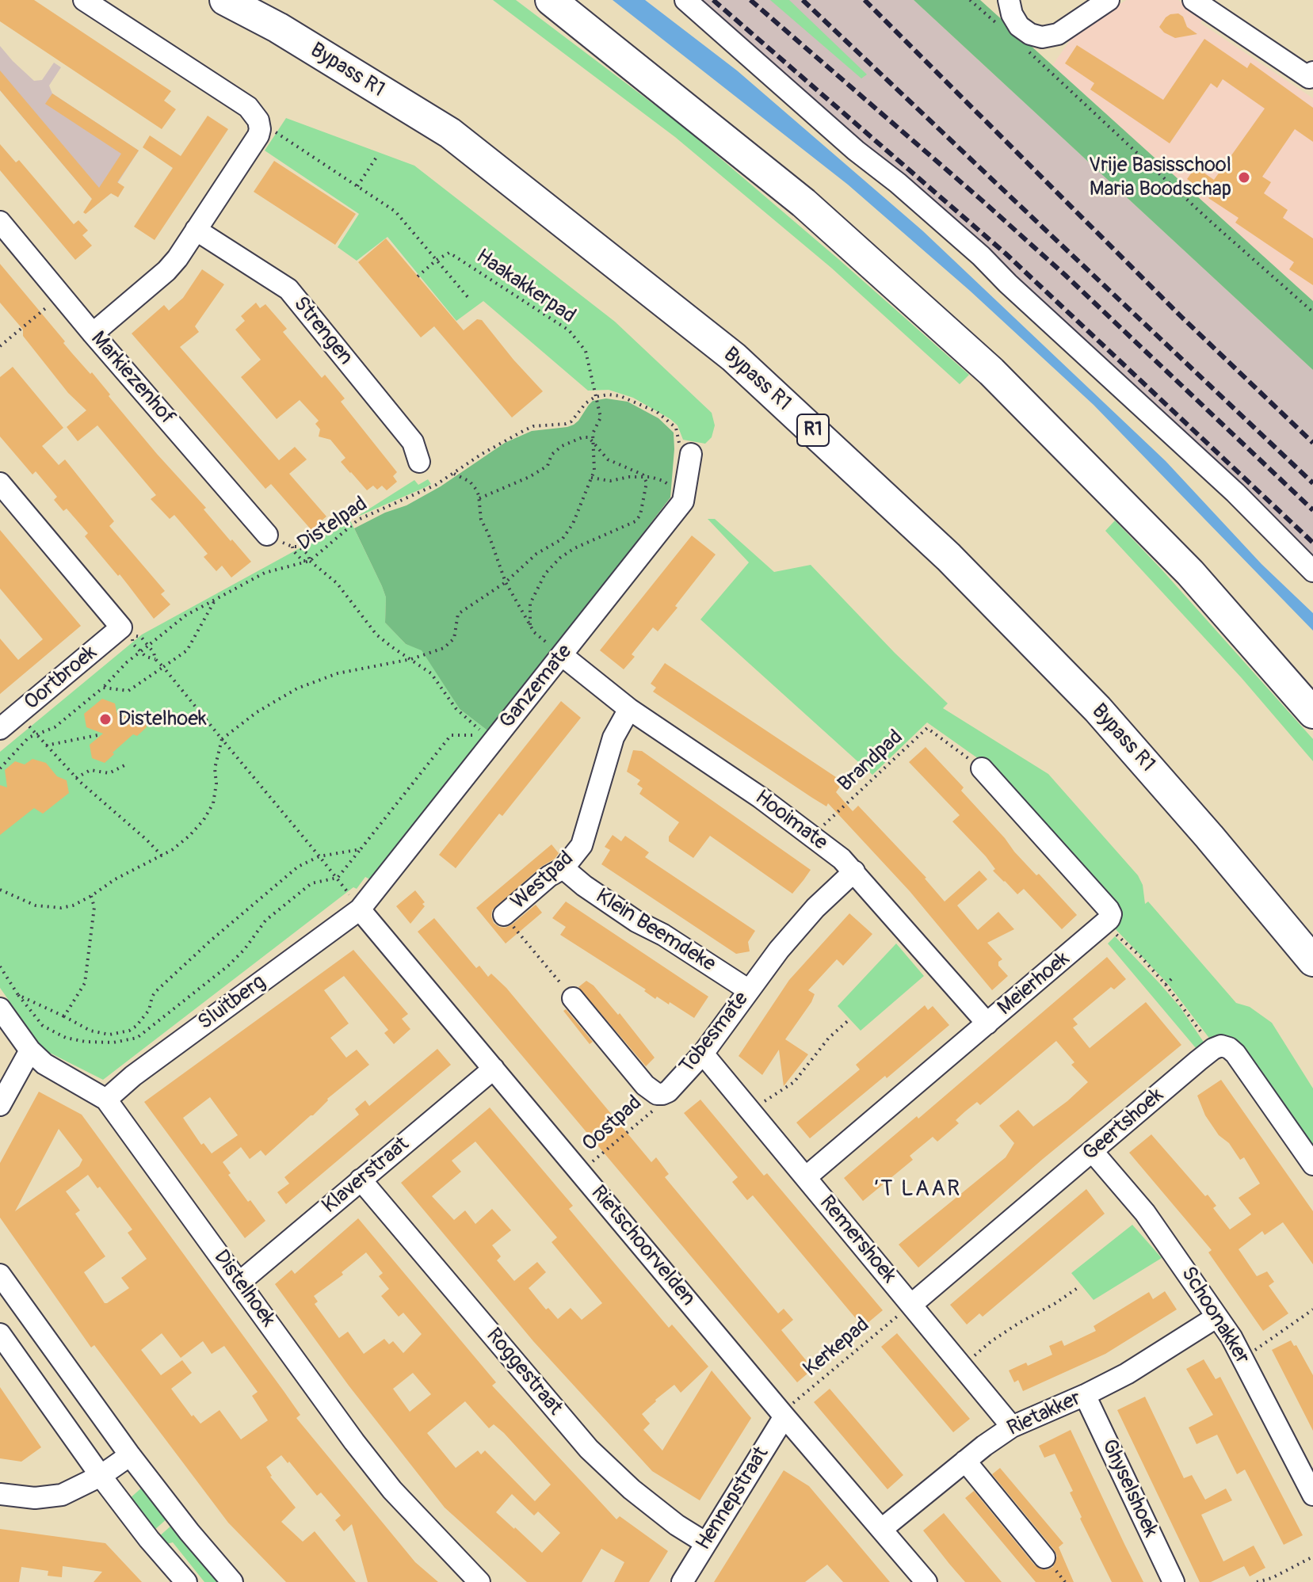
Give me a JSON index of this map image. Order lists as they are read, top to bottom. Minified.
{"streets":{"highway":["Bypass R1","R1"],"street":["Strengen","Markiezenhof","Oortbroek","Ganzemate","Hooimate","Westpad","Klein Beemdeke","Meierhoek","Sluitberg","Tobesmate","Geertshoek","Klaverstraat","Remershoek","Rietschoorvelden","Distelhoek","Schoonakker","Roggestraat","Rietakker","Ghyselshoek","Hennepstraat"],"path":["Haakakkerpad","Distelpad","Brandpad","Oostpad","Kerkepad"]},"crossings":[["Haakakkerpad","Distelpad"],["Ganzemate","Hooimate"],["Ganzemate","Sluitberg"],["Ganzemate","Rietschoorvelden"],["Brandpad","Hooimate"],["Hooimate","Westpad"],["Hooimate","Meierhoek"],["Hooimate","Tobesmate"],["Westpad","Klein Beemdeke"],["Klein Beemdeke","Tobesmate"],["Meierhoek","Remershoek"],["Sluitberg","Rietschoorvelden"],["Sluitberg","Distelhoek"],["Tobesmate","Oostpad"],["Tobesmate","Remershoek"],["Oostpad","Rietschoorvelden"],["Geertshoek","Remershoek"],["Geertshoek","Schoonakker"],["Geertshoek","Kerkepad"],["Klaverstraat","Rietschoorvelden"],["Klaverstraat","Distelhoek"],["Klaverstraat","Roggestraat"],["Remershoek","Kerkepad"],["Remershoek","Rietakker"],["Rietschoorvelden","Kerkepad"],["Rietschoorvelden","Rietakker"],["Rietschoorvelden","Hennepstraat"],["Schoonakker","Rietakker"],["Kerkepad","Hennepstraat"],["Roggestraat","Hennepstraat"],["Rietakker","Ghyselshoek"]],"districts":["’T LAAR"],"places":["Vrije Basisschool Maria Boodschap","Distelhoek"]}
